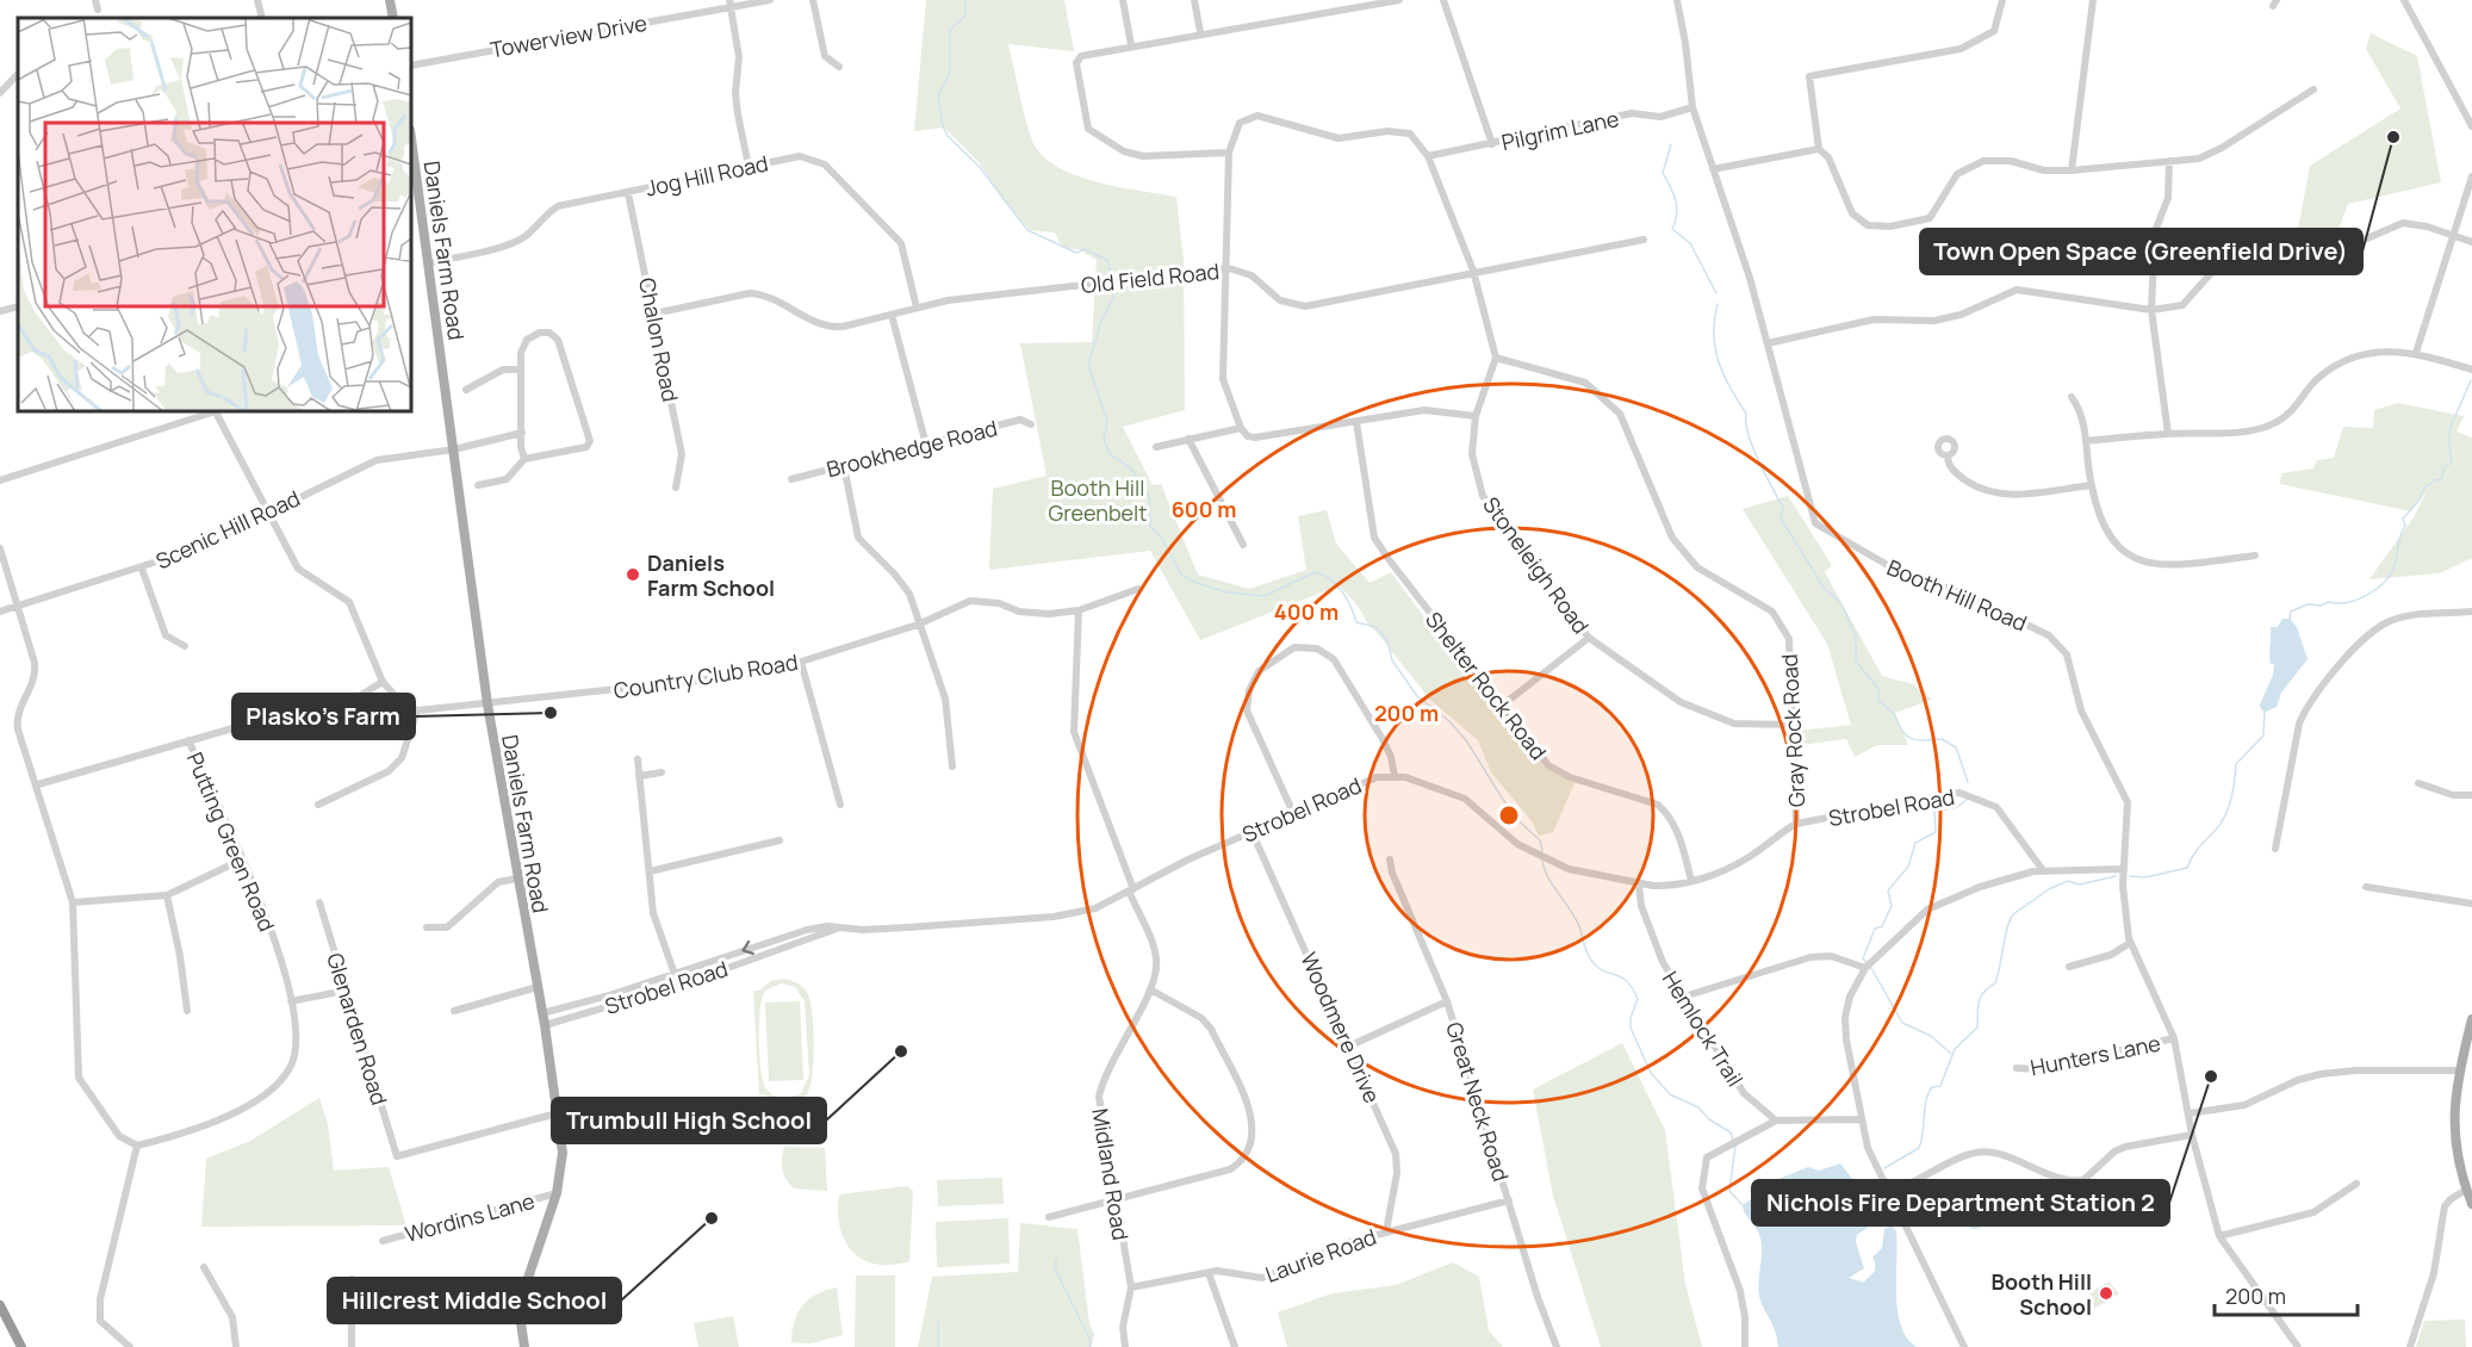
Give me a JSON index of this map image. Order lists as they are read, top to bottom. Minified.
{"streets":{"main road":["Daniels Farm Road"],"street":["Towerview Drive","Pilgrim Lane","Jog Hill Road","Old Field Road","Chalon Road","Brookhedge Road","Scenic Hill Road","Stoneleigh Road","Booth Hill Road","Country Club Road","Shelter Rock Road","Gray Rock Road","Strobel Road","Putting Green Road","Woodmere Drive","Glenarden Road","Hemlock Trail","Hunters Lane","Great Neck Road","Midland Road","Wordins Lane","Laurie Road"]},"crossings":[["Pilgrim Lane","Booth Hill Road"],["Jog Hill Road","Daniels Farm Road"],["Jog Hill Road","Old Field Road"],["Jog Hill Road","Chalon Road"],["Daniels Farm Road","Scenic Hill Road"],["Daniels Farm Road","Country Club Road"],["Daniels Farm Road","Strobel Road"],["Daniels Farm Road","Glenarden Road"],["Daniels Farm Road","Wordins Lane"],["Old Field Road","Chalon Road"],["Stoneleigh Road","Gray Rock Road"],["Booth Hill Road","Hunters Lane"],["Country Club Road","Midland Road"],["Shelter Rock Road","Strobel Road"],["Gray Rock Road","Strobel Road"],["Strobel Road","Woodmere Drive"],["Strobel Road","Hemlock Trail"],["Strobel Road","Midland Road"],["Woodmere Drive","Laurie Road"],["Great Neck Road","Laurie Road"],["Midland Road","Laurie Road"]],"parks":["Booth Hill Greenbelt"],"places":["Town Open Space (Greenfield Drive)","Daniels Farm School","Plasko's Farm","Trumbull High School","Nichols Fire Department Station 2","Hillcrest Middle School","Booth Hill School"],"scale_bar":"200 m","rings":["600 m","400 m","200 m"]}
